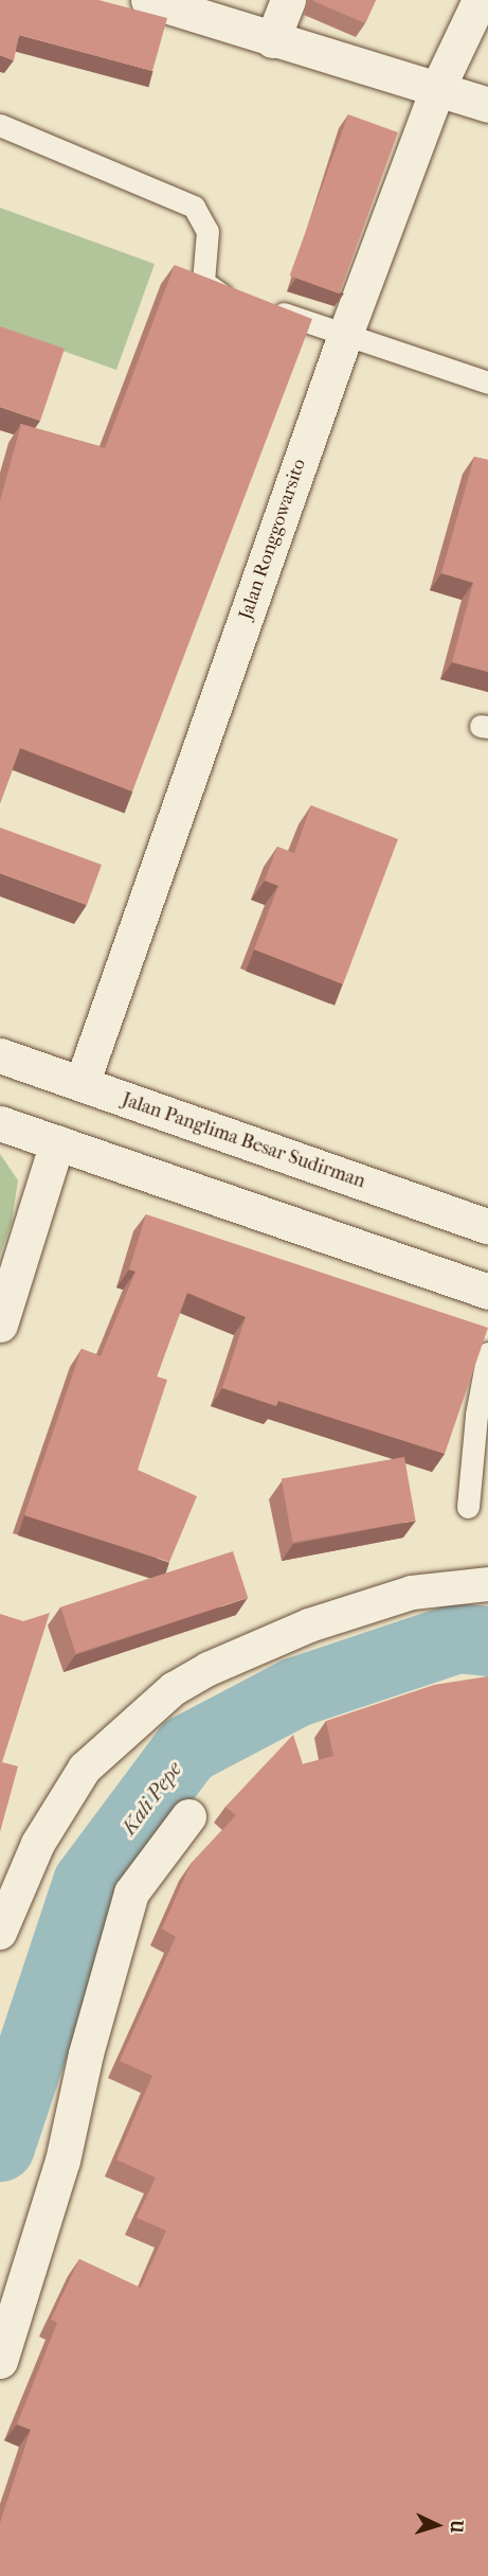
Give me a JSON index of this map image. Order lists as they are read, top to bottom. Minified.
{"streets":{"main road":["Jalan Ronggowarsito","Jalan Panglima Besar Sudirman"]},"crossings":[["Jalan Ronggowarsito","Jalan Panglima Besar Sudirman"]],"water":["Kali Pepe"],"north":"right"}
